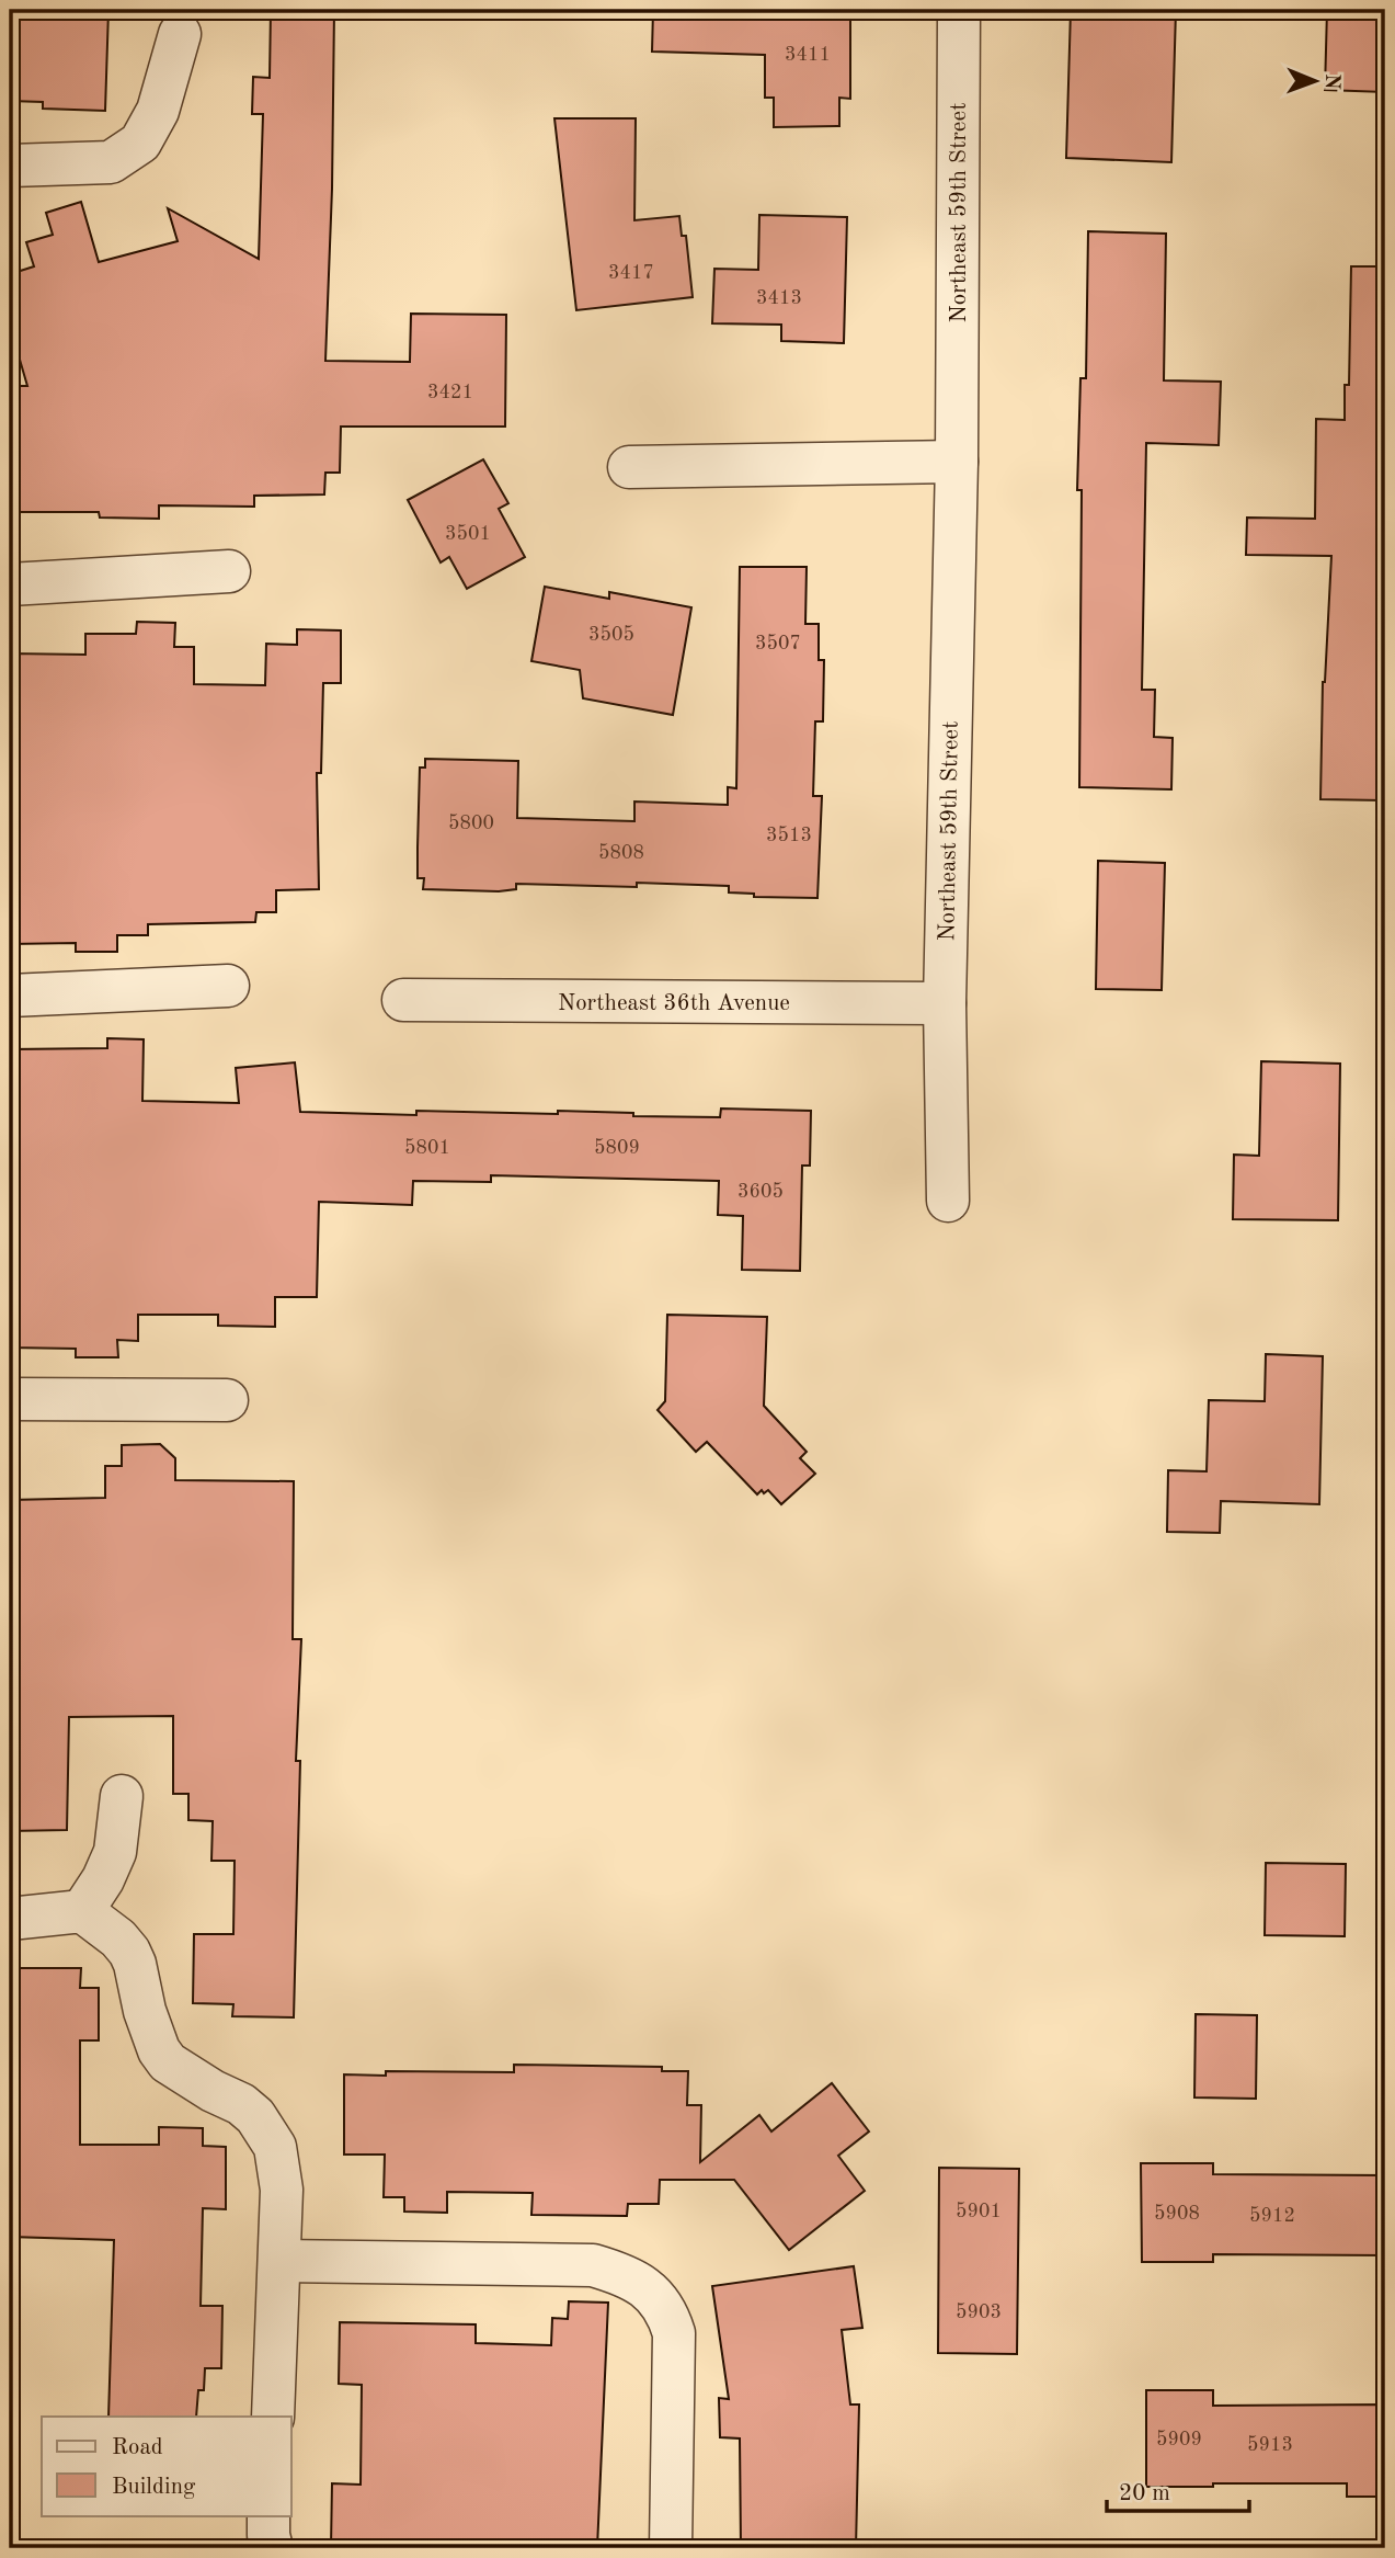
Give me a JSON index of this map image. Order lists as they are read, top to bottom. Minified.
{"streets":{"street":["Northeast 59th Street","Northeast 36th Avenue"]},"crossings":[["Northeast 59th Street","Northeast 36th Avenue"]],"house_numbers":["3411","3417","3413","3421","3501","3505","3507","5800","3513","5808","5801","5809","3605","5901","5908","5912","5903","5909","5913"],"legend":["Road","Building"],"scale_bar":"20 m","north":"right"}
